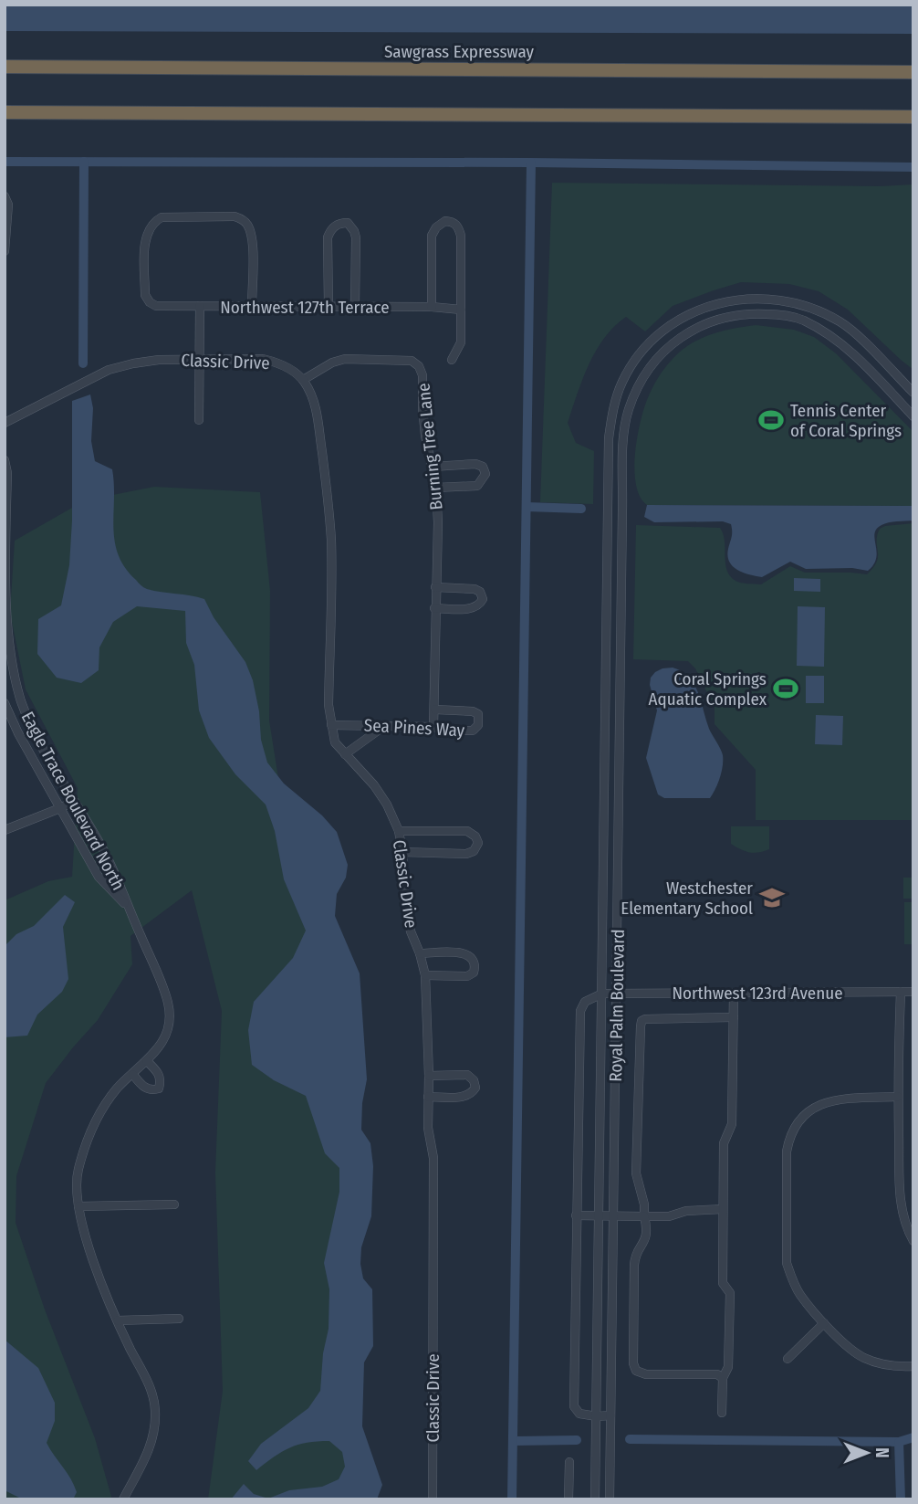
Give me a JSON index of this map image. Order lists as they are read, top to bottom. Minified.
{"streets":{"highway":["Sawgrass Expressway"],"street":["Northwest 127th Terrace","Classic Drive","Burning Tree Lane","Sea Pines Way","Eagle Trace Boulevard North","Northwest 123rd Avenue","Royal Palm Boulevard"]},"crossings":[["Classic Drive","Burning Tree Lane"],["Classic Drive","Sea Pines Way"],["Burning Tree Lane","Sea Pines Way"],["Northwest 123rd Avenue","Royal Palm Boulevard"]],"places":{"sports":["Tennis Center of Coral Springs","Coral Springs Aquatic Complex"],"school or university":["Westchester Elementary School"]},"north":"right"}
